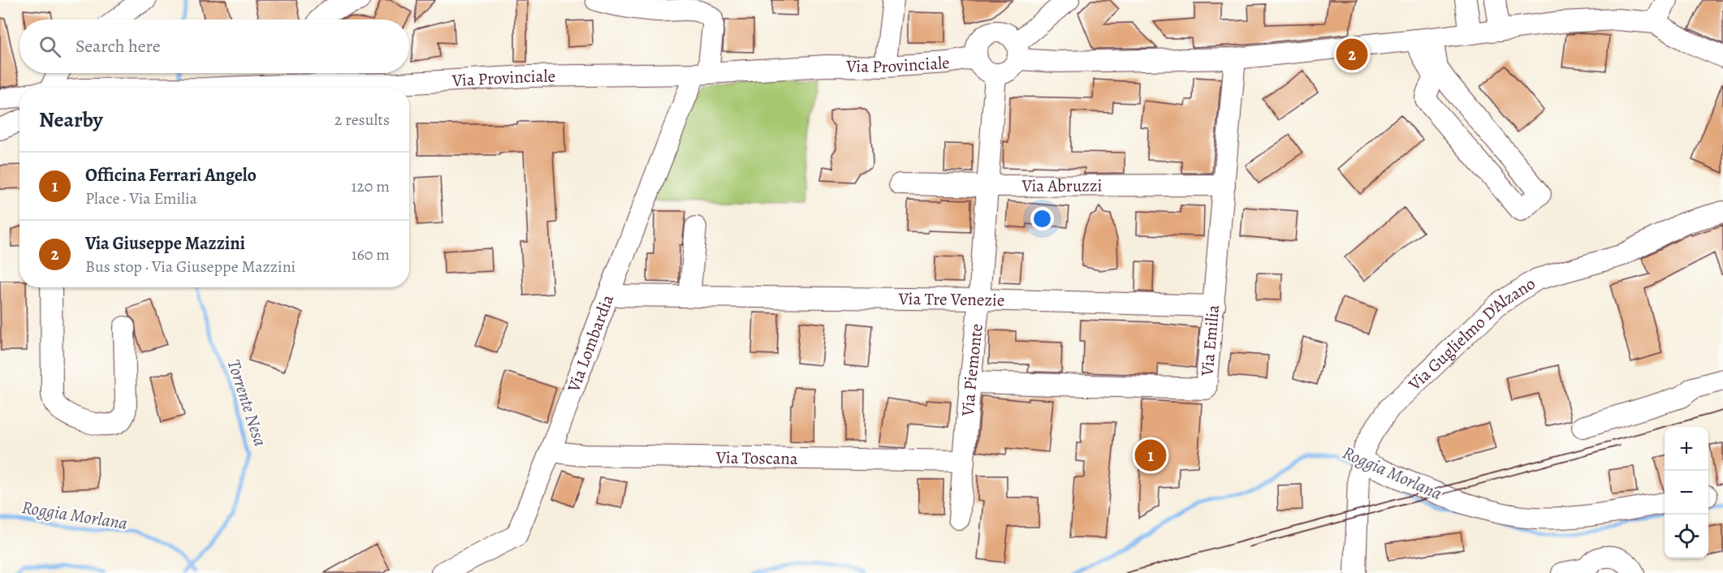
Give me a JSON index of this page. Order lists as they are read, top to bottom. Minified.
{"streets":{"street":["Via Provinciale","Via Abruzzi","Via Tre Venezie","Via Guglielmo D'Alzano","Via Emilia","Via Lombardia","Via Piemonte","Via Toscana"]},"crossings":[["Via Provinciale","Via Lombardia"],["Via Provinciale","Via Piemonte"],["Via Abruzzi","Via Emilia"],["Via Abruzzi","Via Piemonte"],["Via Tre Venezie","Via Emilia"],["Via Tre Venezie","Via Lombardia"],["Via Tre Venezie","Via Piemonte"],["Via Emilia","Via Piemonte"],["Via Lombardia","Via Toscana"],["Via Piemonte","Via Toscana"]],"water":["Torrente Nesa","Roggia Morlana"],"page":{"search":"Search here","pins":["2","1"],"heading":["Nearby","2 results"],"list":[{"mark":"1","name":"Officina Ferrari Angelo","note":"Place · Via Emilia","value":"120 m"},{"mark":"2","name":"Via Giuseppe Mazzini","note":"Bus stop · Via Giuseppe Mazzini","value":"160 m"}],"map_buttons":["+","−"]}}
